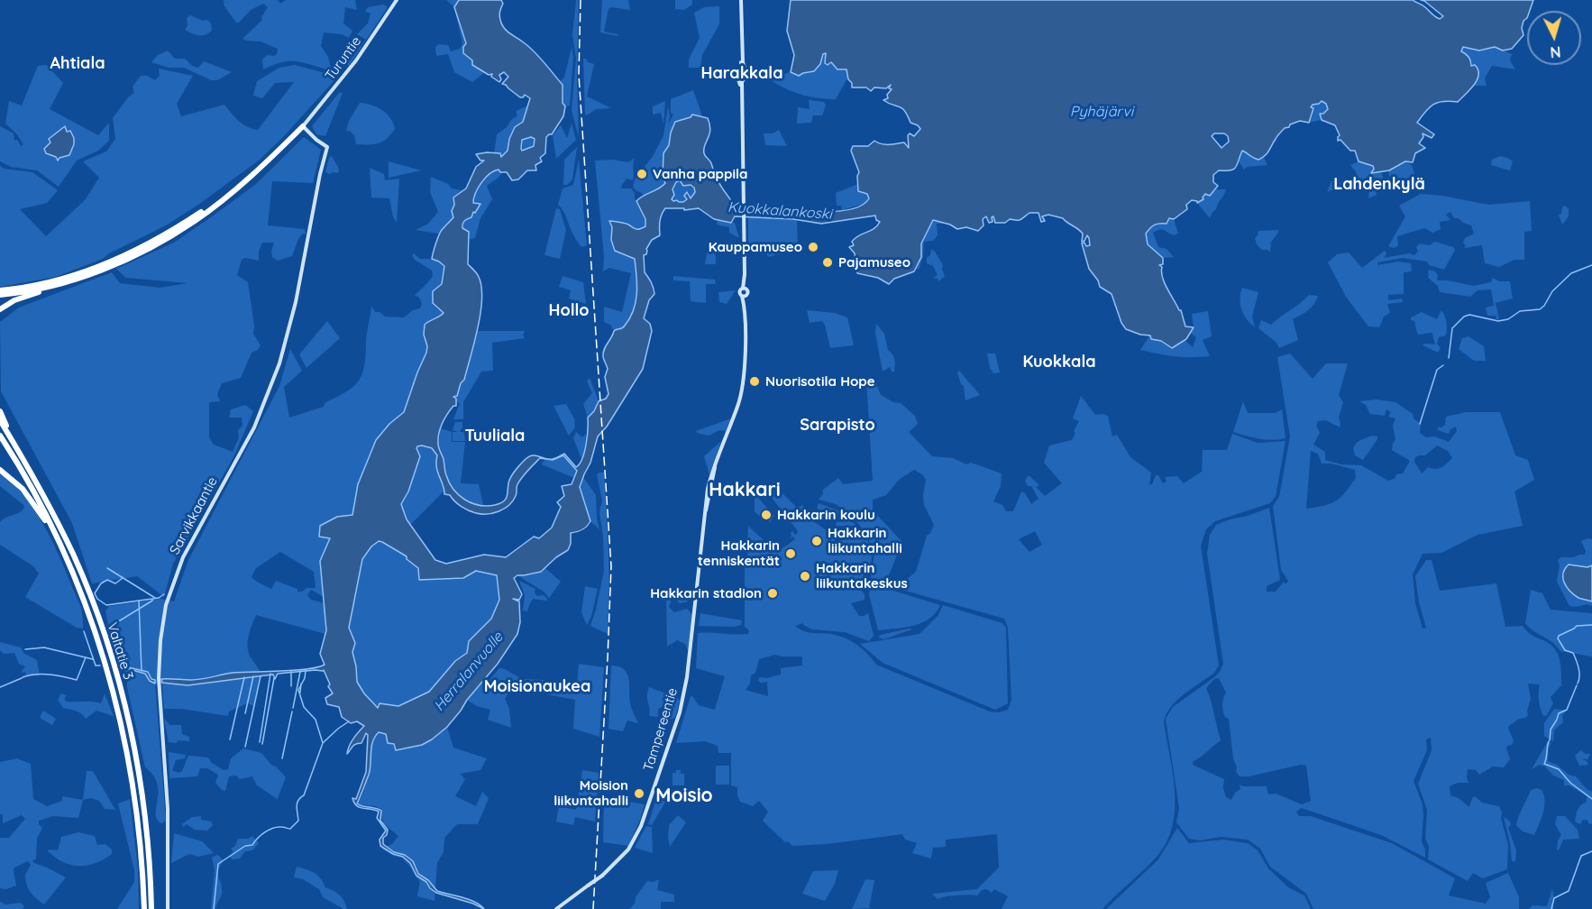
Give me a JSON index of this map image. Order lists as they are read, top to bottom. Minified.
{"streets":{"highway":["Valtatie 3"],"main road":["Turuntie","Sarvikkaantie","Tampereentie"]},"crossings":[["Turuntie","Sarvikkaantie"]],"districts":["Ahtiala","Harakkala","Lahdenkylä","Hollo","Kuokkala","Sarapisto","Tuuliala","Hakkari","Moisionaukea","Moisio"],"water":["Pyhäjärvi","Kuokkalankoski","Herralanvuolle"],"places":["Vanha pappila","Kauppamuseo","Pajamuseo","Nuorisotila Hope","Hakkarin koulu","Hakkarin liikuntahalli","Hakkarin tenniskentät","Hakkarin liikuntakeskus","Hakkarin stadion","Moision liikuntahalli"],"north":"bottom"}
